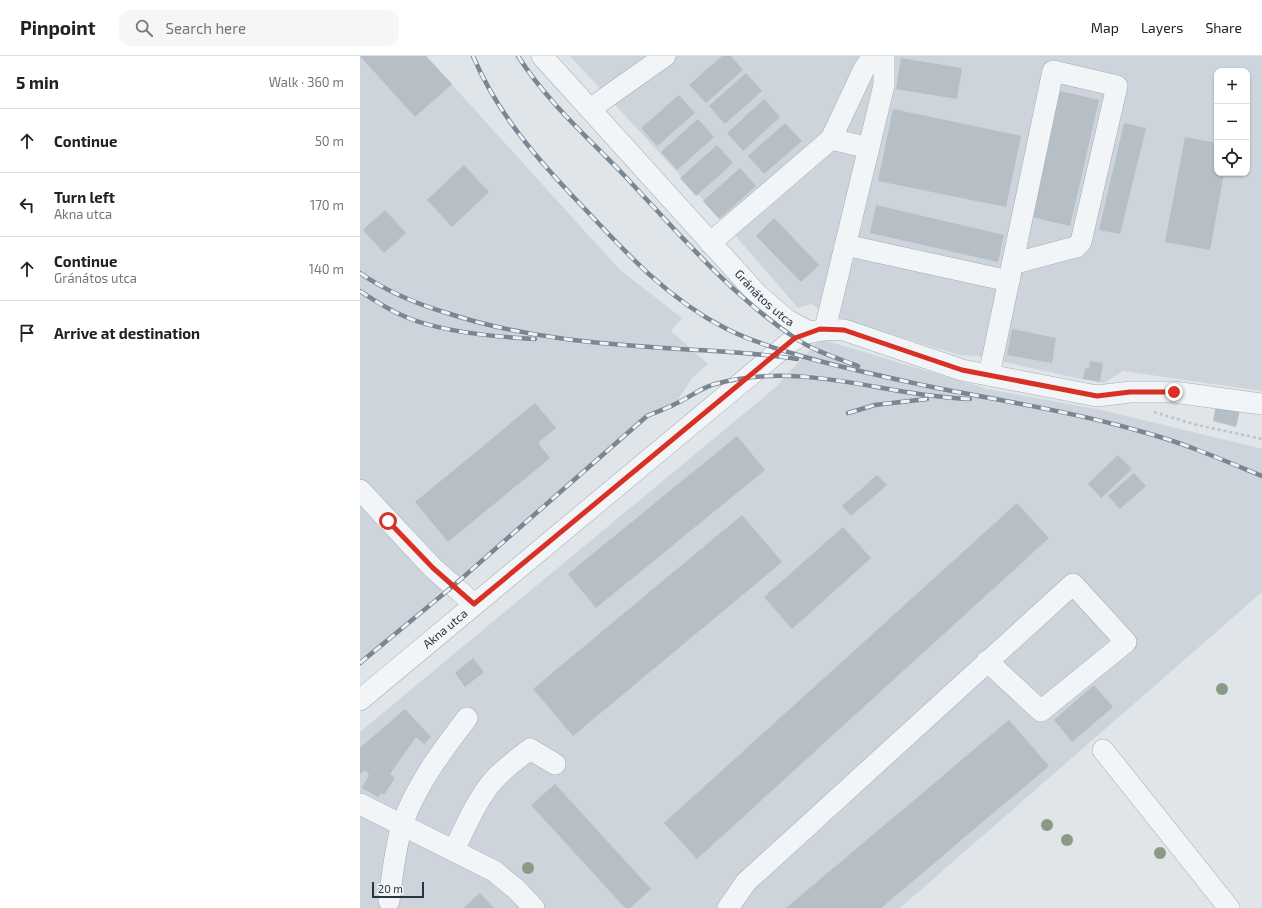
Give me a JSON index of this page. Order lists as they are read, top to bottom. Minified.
{"streets":{"street":["Gránátos utca","Akna utca"]},"crossings":[["Gránátos utca","Akna utca"]],"scale_bar":"20 m","page":{"header":"Pinpoint","search":"Search here","nav":["Map","Layers","Share"],"heading":["5 min","Walk · 360 m"],"map_buttons":["+","−"],"list":[["Continue","50 m"],["Turn left","Akna utca","170 m"],["Continue","Gránátos utca","140 m"],"Arrive at destination"],"scale":"20 m"}}
